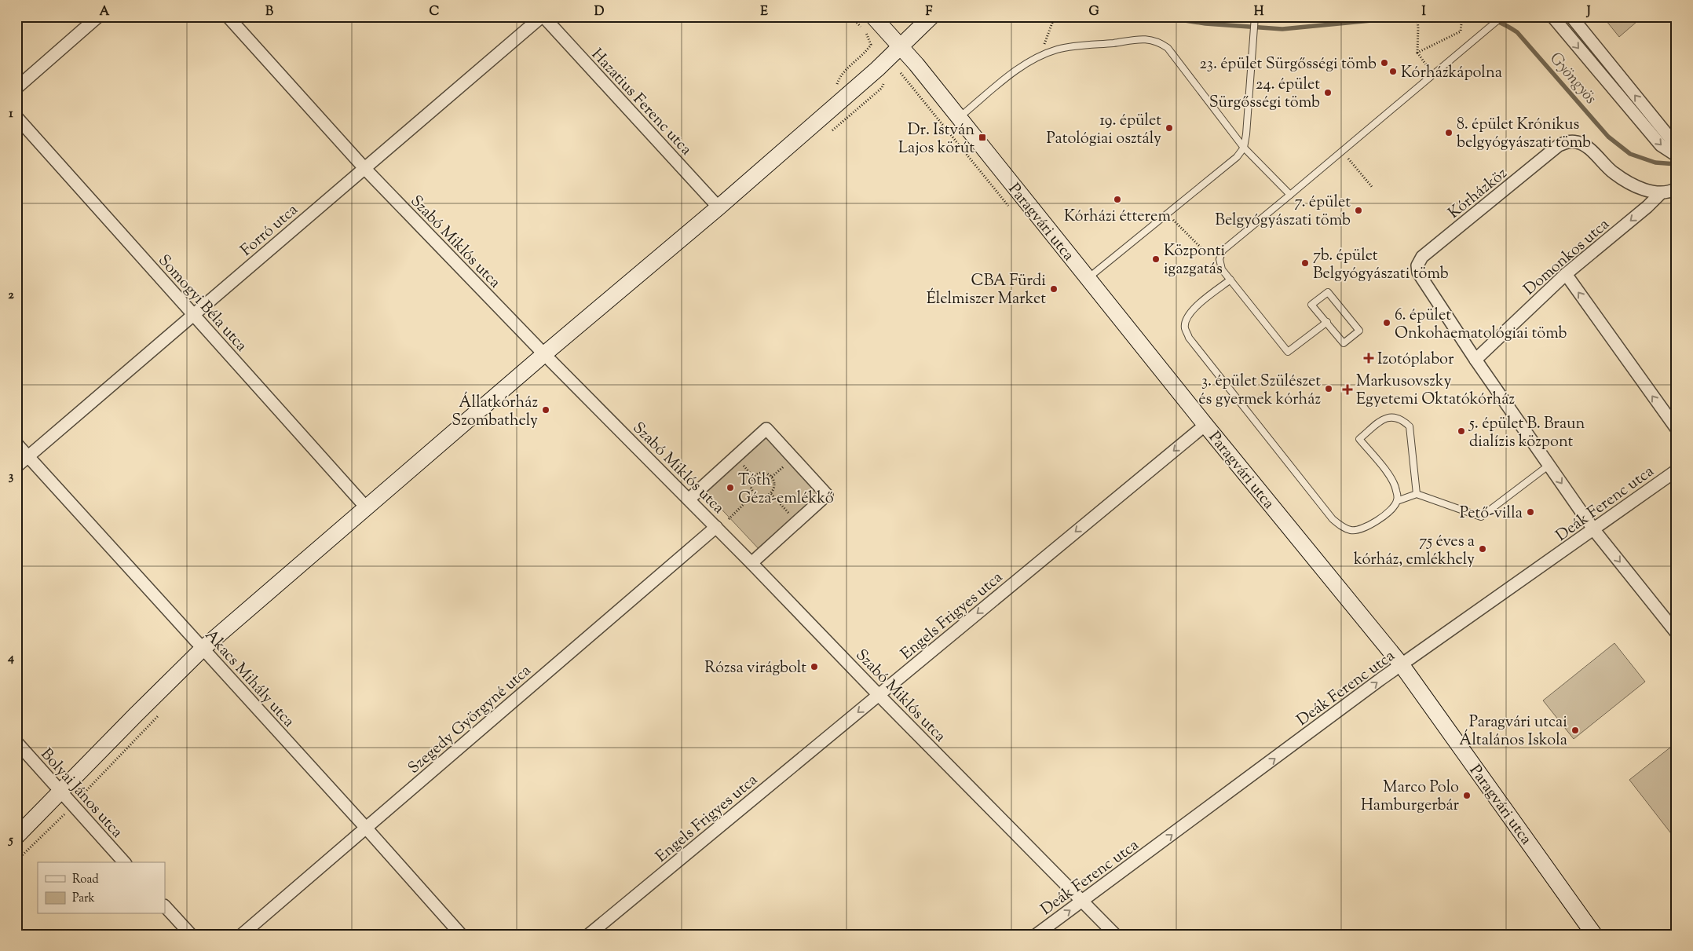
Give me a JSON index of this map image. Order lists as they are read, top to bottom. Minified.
{"streets":{"street":["Hazatius Ferenc utca","Kórházköz","Paragvári utca","Forró utca","Szabó Miklós utca","Domonkos utca","Somogyi Béla utca","Deák Ferenc utca","Engels Frigyes utca","Akacs Mihály utca","Szegedy Györgyné utca","Bolyai János utca"]},"crossings":[["Hazatius Ferenc utca","Forró utca"],["Kórházköz","Domonkos utca"],["Kórházköz","Deák Ferenc utca"],["Paragvári utca","Deák Ferenc utca"],["Paragvári utca","Engels Frigyes utca"],["Forró utca","Szabó Miklós utca"],["Forró utca","Somogyi Béla utca"],["Forró utca","Akacs Mihály utca"],["Szabó Miklós utca","Deák Ferenc utca"],["Szabó Miklós utca","Engels Frigyes utca"],["Szabó Miklós utca","Szegedy Györgyné utca"],["Akacs Mihály utca","Szegedy Györgyné utca"]],"one_way":["Domonkos utca","Deák Ferenc utca","Engels Frigyes utca"],"water":["Gyöngyös"],"places":{"other":["23. épület Sürgősségi tömb","Kórházkápolna","24. épület Sürgősségi tömb","19. épület Patológiai osztály","8. épület Krónikus belgyógyászati tömb","Kórházi étterem","7. épület Belgyógyászati tömb","Központi igazgatás","7b. épület Belgyógyászati tömb","CBA Fürdi Élelmiszer Market","6. épület Onkohaematológiai tömb","3. épület Szülészet és gyermek kórház","Állatkórház Szombathely","5. épület B. Braun dialízis központ","Tóth Géza-emlékkő","Pető-villa","75 éves a kórház, emlékhely","Rózsa virágbolt","Paragvári utcai Általános Iskola","Marco Polo Hamburgerbár"],"transit":["Dr. István Lajos körút"],"health":["Izotóplabor","Markusovszky Egyetemi Oktatókórház"]},"legend":["Road","Park"],"grid":{"columns":["A","B","C","D","E","F","G","H","I","J"],"rows":["1","2","3","4","5"]}}
